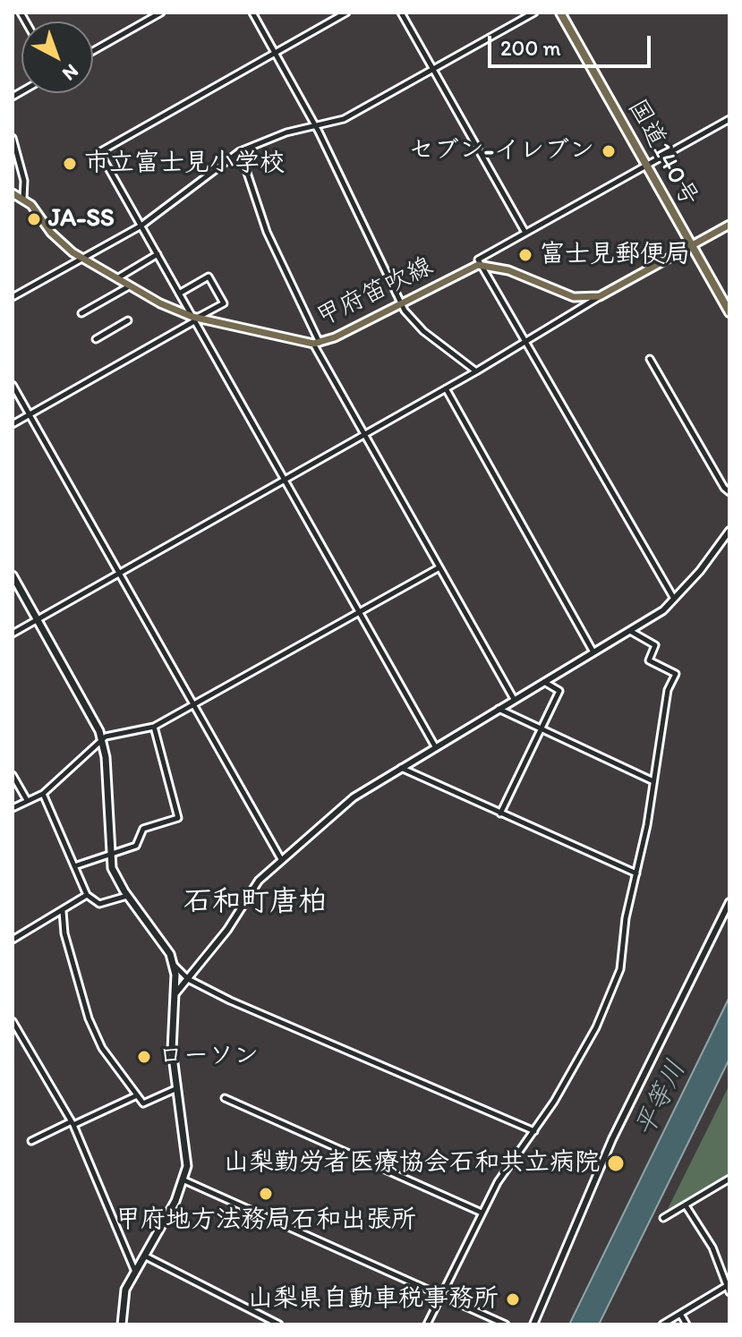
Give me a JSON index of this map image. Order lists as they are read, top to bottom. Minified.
{"streets":{"highway":["国道140号"],"main road":["甲府笛吹線"]},"districts":["石和町唐柏"],"water":["平等川"],"places":["セブン-イレブン","市立富士見小学校","JA-SS","富士見郵便局","ローソン","山梨勤労者医療協会石和共立病院","甲府地方法務局石和出張所","山梨県自動車税事務所"],"scale_bar":"200 m","north":"bottom right"}
